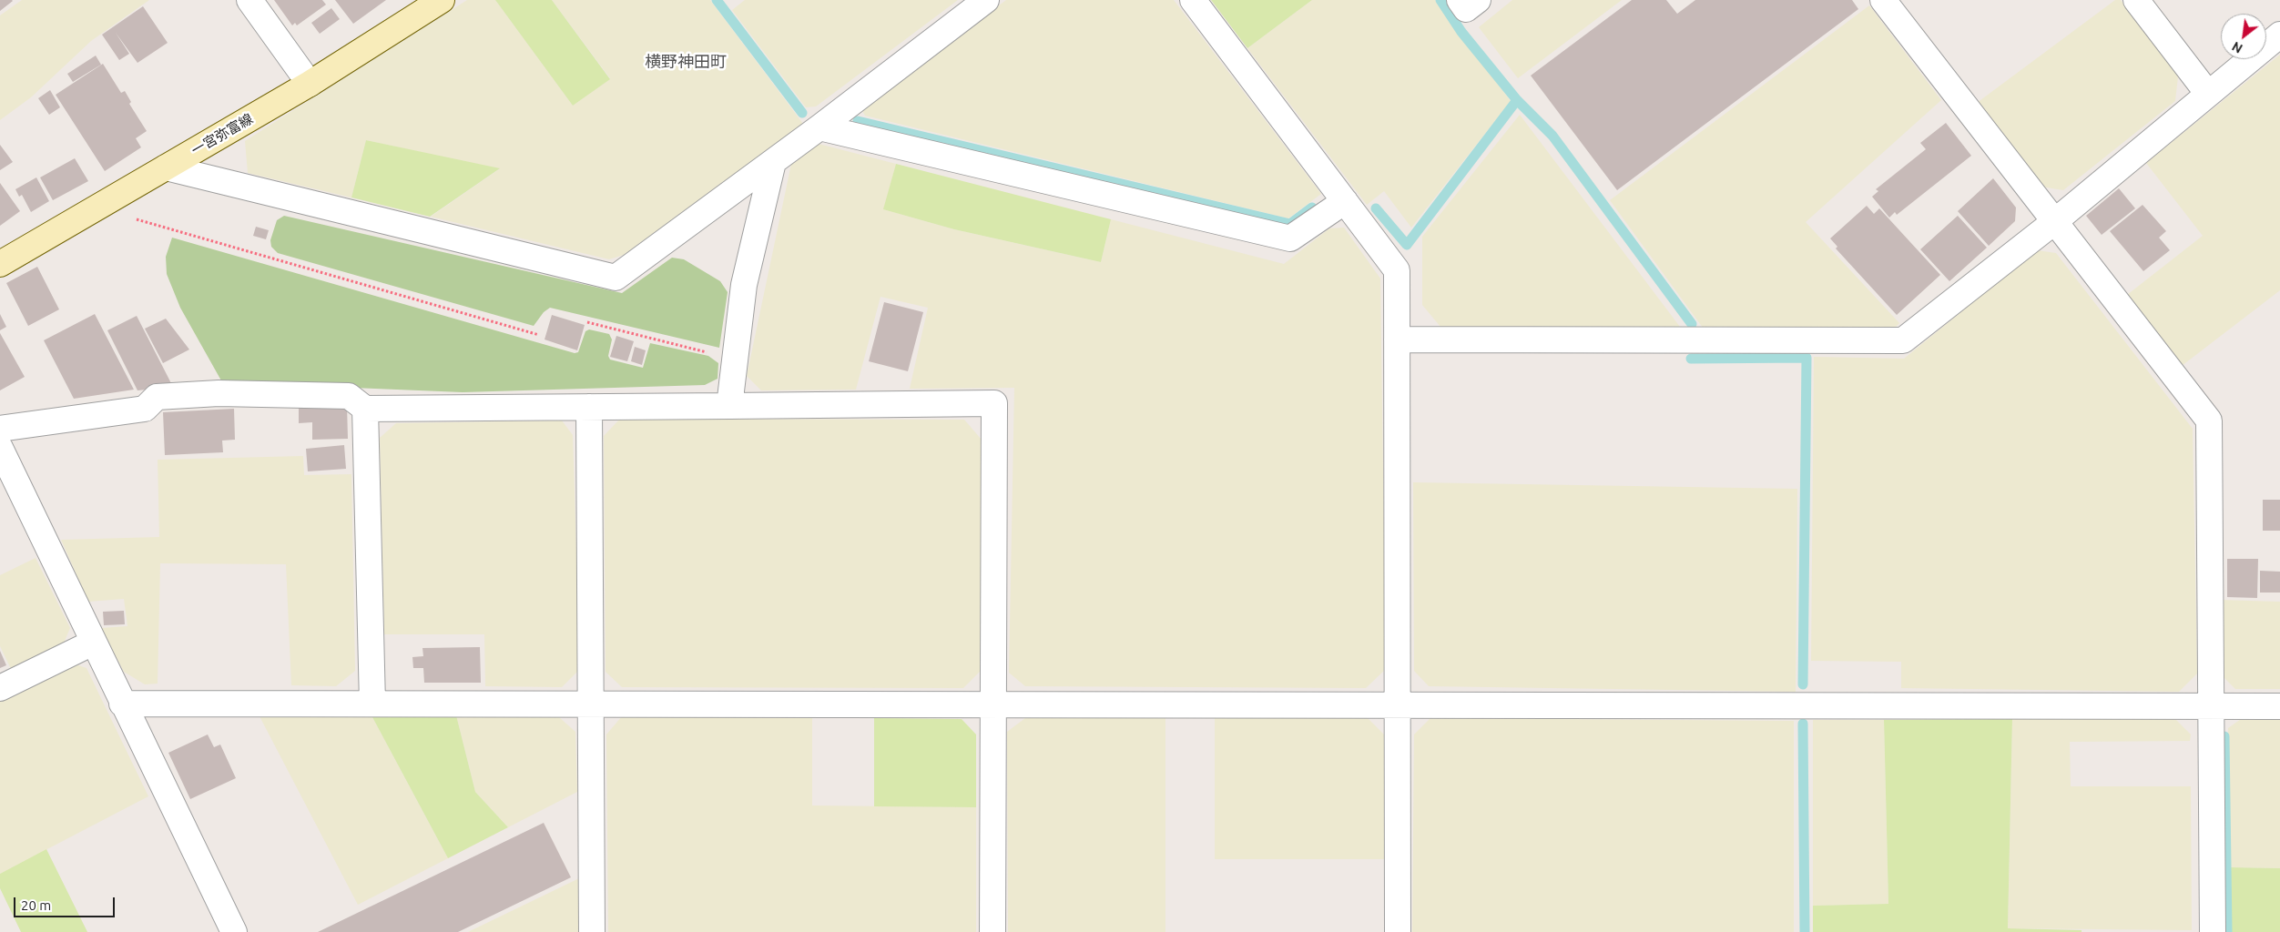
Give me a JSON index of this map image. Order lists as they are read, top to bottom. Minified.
{"streets":{"main road":["一宮弥富線"]},"districts":["横野神田町"],"scale_bar":"20 m","north":"bottom left"}
